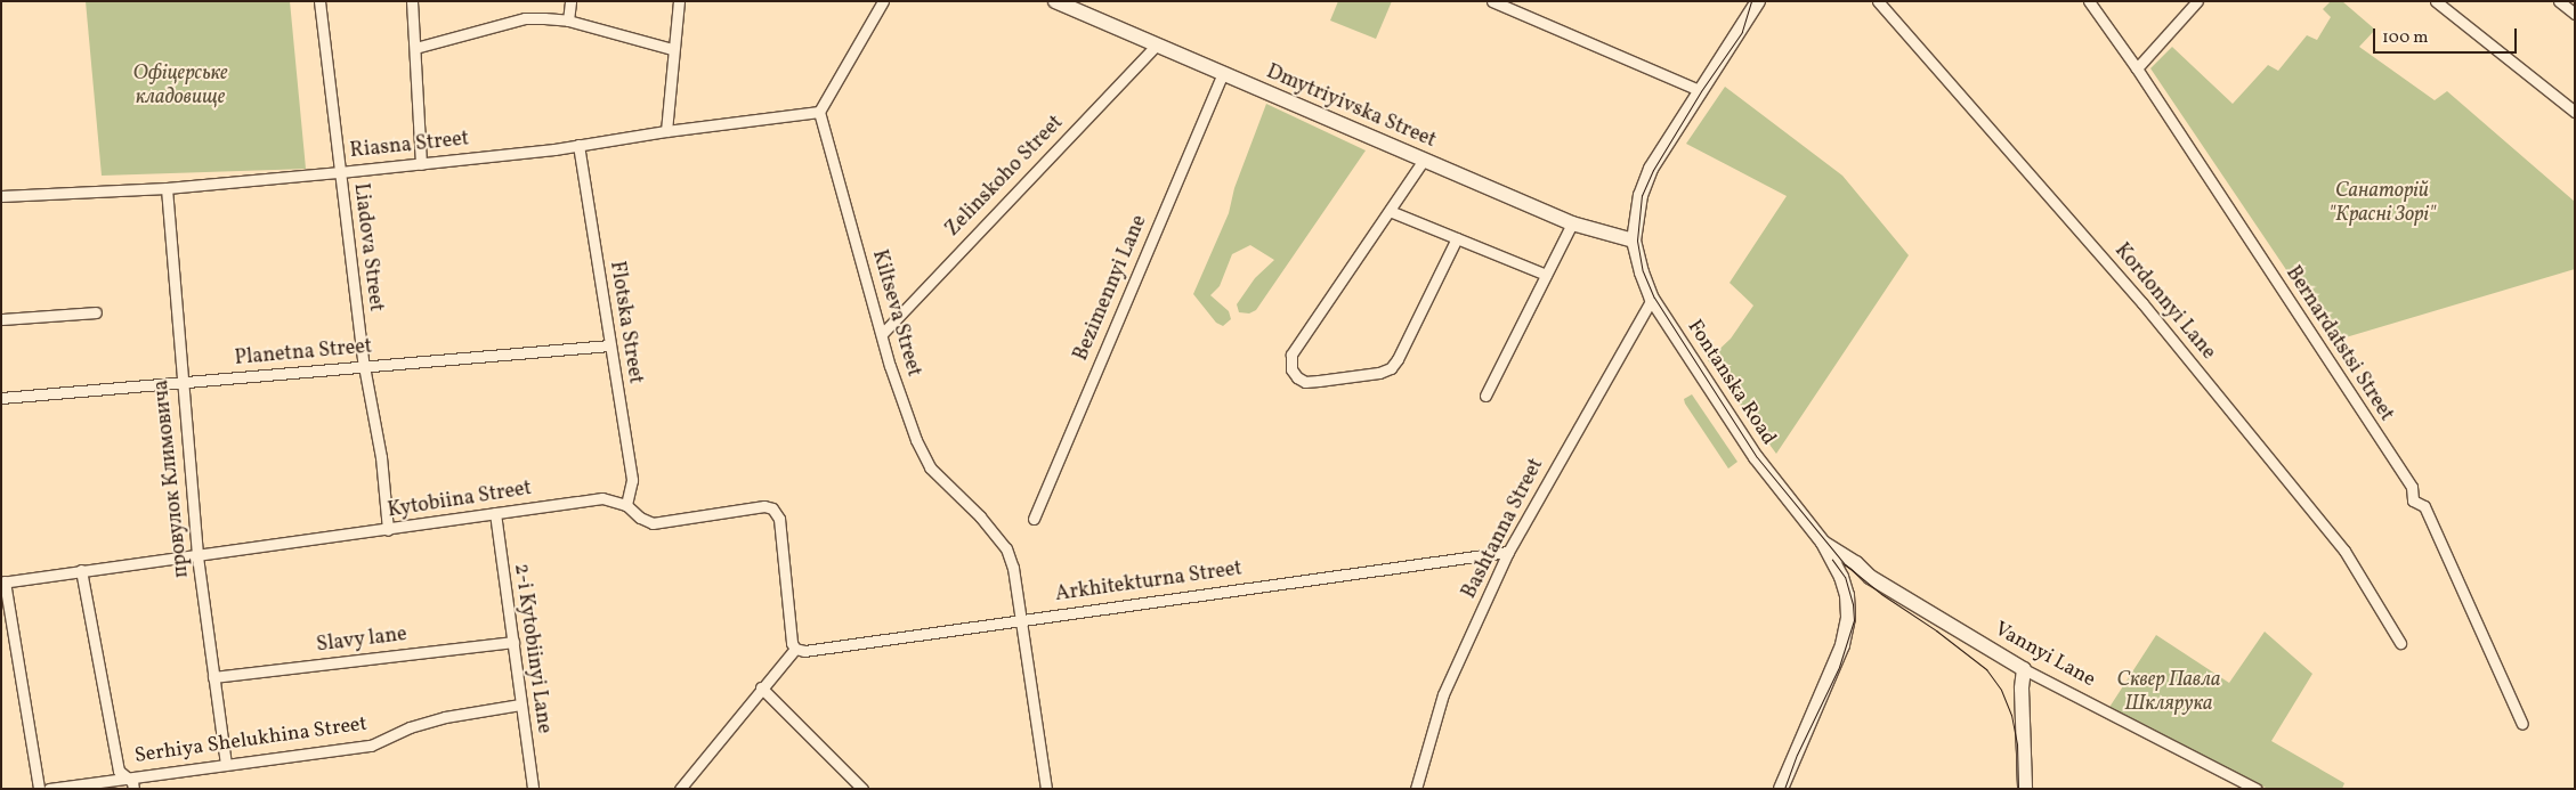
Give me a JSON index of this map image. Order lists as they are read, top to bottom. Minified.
{"streets":{"main road":["Dmytriyivska Street","Fontanska Road","Vannyi Lane"],"street":["Riasna Street","Zelinskoho Street","Liadova Street","Bezimennyi Lane","Kordonnyi Lane","Kiltseva Street","Flotska Street","Bernardatstsi Street","Planetna Street","провулок Климовича","Kytobiina Street","Bashtanna Street","Arkhitekturna Street","Slavy lane","2-i Kytobiinyi Lane","Serhiya Shelukhina Street"]},"crossings":[["Dmytriyivska Street","Zelinskoho Street"],["Dmytriyivska Street","Bezimennyi Lane"],["Dmytriyivska Street","Fontanska Road"],["Riasna Street","Liadova Street"],["Riasna Street","Kiltseva Street"],["Riasna Street","Flotska Street"],["Riasna Street","провулок Климовича"],["Zelinskoho Street","Kiltseva Street"],["Liadova Street","Planetna Street"],["Liadova Street","Kytobiina Street"],["Kiltseva Street","Arkhitekturna Street"],["Flotska Street","Planetna Street"],["Flotska Street","Kytobiina Street"],["Planetna Street","провулок Климовича"],["Fontanska Road","Bashtanna Street"],["Fontanska Road","Vannyi Lane"],["провулок Климовича","Kytobiina Street"],["провулок Климовича","Slavy lane"],["провулок Климовича","Serhiya Shelukhina Street"],["Kytobiina Street","Arkhitekturna Street"],["Kytobiina Street","2-i Kytobiinyi Lane"],["Bashtanna Street","Arkhitekturna Street"],["Slavy lane","2-i Kytobiinyi Lane"],["2-i Kytobiinyi Lane","Serhiya Shelukhina Street"]],"parks":["Офіцерське кладовище","Санаторій \"Красні Зорі\"","Сквер Павла Шклярука"],"scale_bar":"100 m"}
